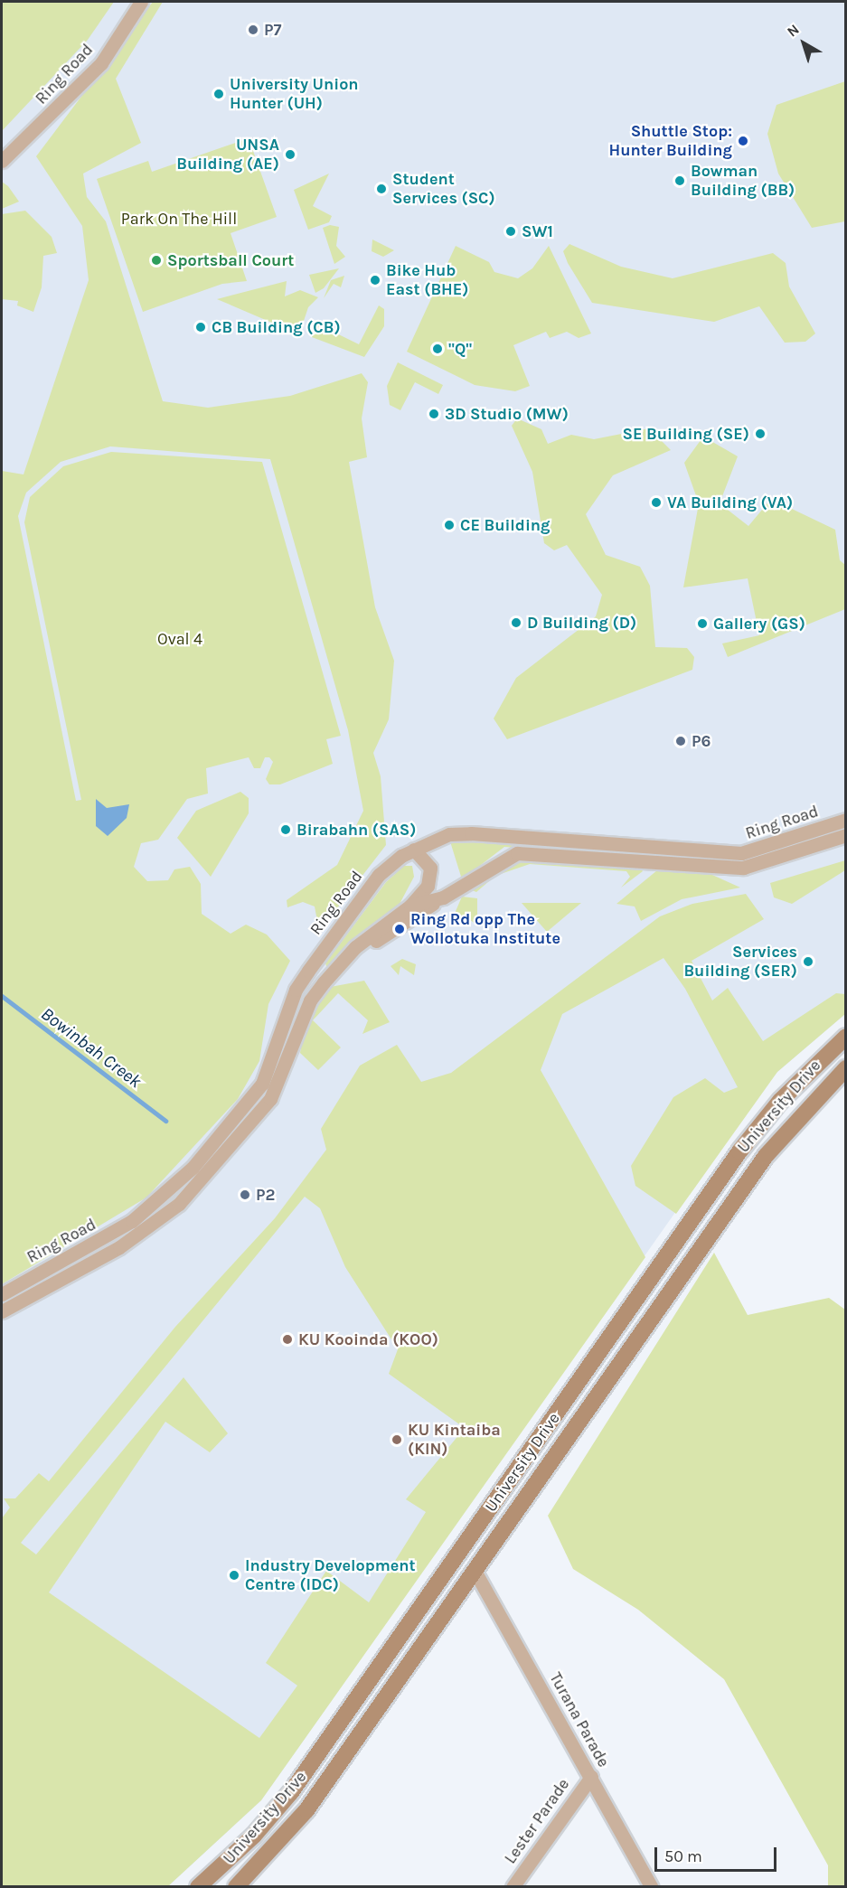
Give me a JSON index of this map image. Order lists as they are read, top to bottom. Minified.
{"streets":{"main road":["University Drive"],"street":["Ring Road","Turana Parade","Lester Parade"]},"crossings":[["University Drive","Turana Parade"],["Turana Parade","Lester Parade"]],"water":["Bowinbah Creek"],"parks":["Park On The Hill","Oval 4"],"places":["P7","University Union Hunter (UH)","Shuttle Stop: Hunter Building","UNSA Building (AE)","Bowman Building (BB)","Student Services (SC)","SW1","Sportsball Court","Bike Hub East (BHE)","CB Building (CB)","\"Q\"","3D Studio (MW)","SE Building (SE)","VA Building (VA)","CE Building","D Building (D)","Gallery (GS)","P6","Birabahn (SAS)","Ring Rd opp The Wollotuka Institute","Services Building (SER)","P2","KU Kooinda (KOO)","KU Kintaiba (KIN)","Industry Development Centre (IDC)"],"scale_bar":"50 m","north":"top left"}
